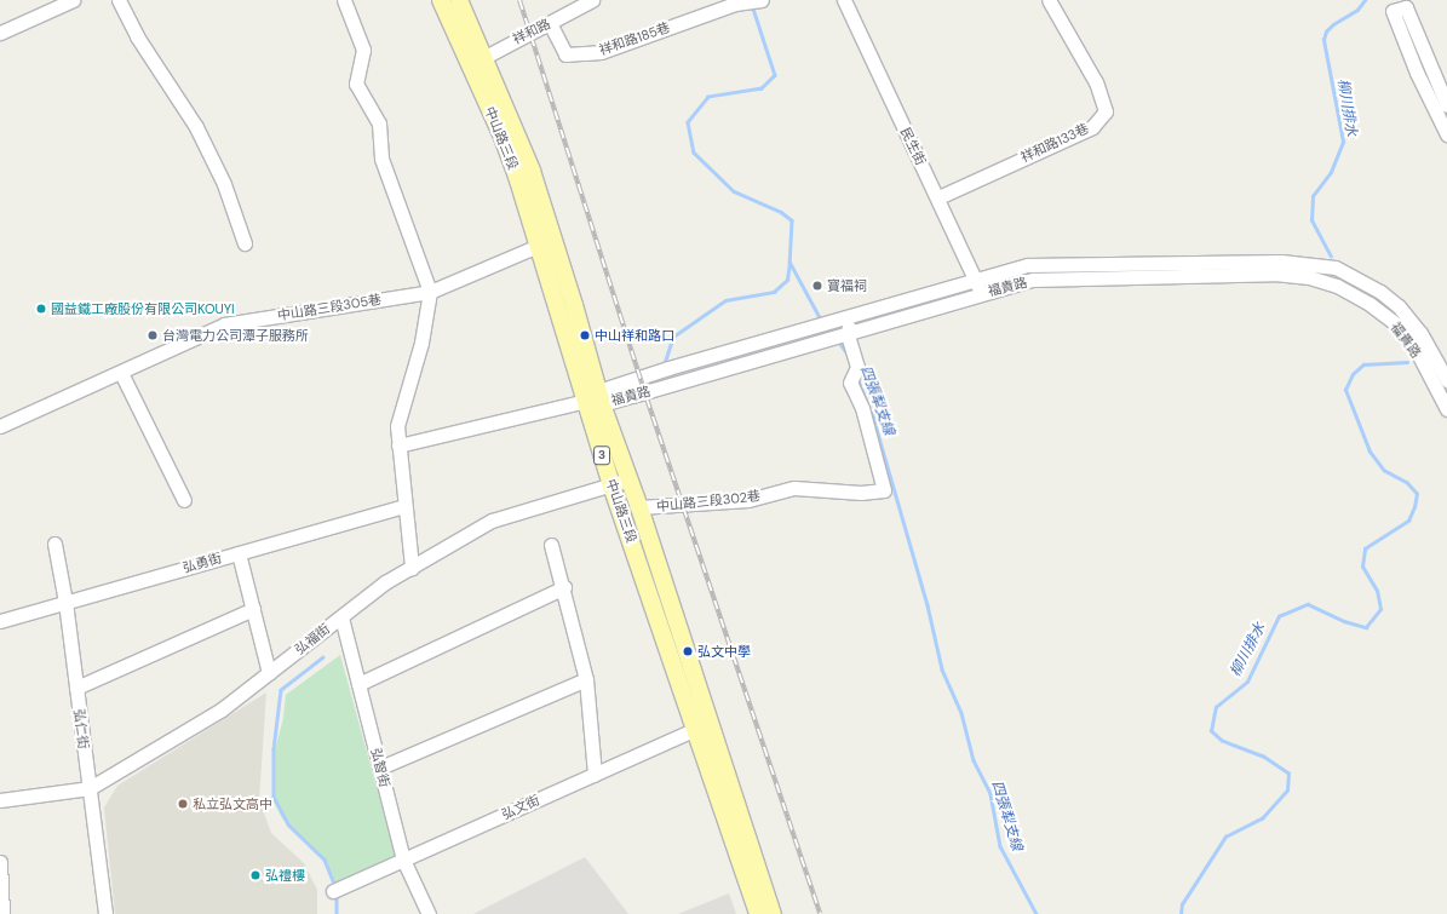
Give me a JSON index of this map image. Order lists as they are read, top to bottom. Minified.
{"streets":{"main road":["中山路三段","3"],"street":["祥和路","祥和路185巷","祥和路133巷","民生街","福貴路","中山路三段305巷","中山路三段302巷","弘勇街","弘福街","弘仁街","弘智街","弘文街"]},"crossings":[["祥和路","祥和路185巷"],["祥和路","中山路三段"],["中山路三段","福貴路"],["中山路三段","中山路三段305巷"],["中山路三段","中山路三段302巷"],["中山路三段","弘福街"],["中山路三段","弘文街"],["祥和路133巷","民生街"],["民生街","福貴路"],["福貴路","中山路三段302巷"],["弘勇街","弘仁街"],["弘福街","弘仁街"],["弘福街","弘智街"],["弘智街","弘文街"]],"water":["柳川排水","四張犁支線"],"places":["寶福祠","國益鐵工廠股份有限公司KOUYI","台灣電力公司潭子服務所","中山祥和路口","弘文中學","私立弘文高中","弘禮樓"]}
